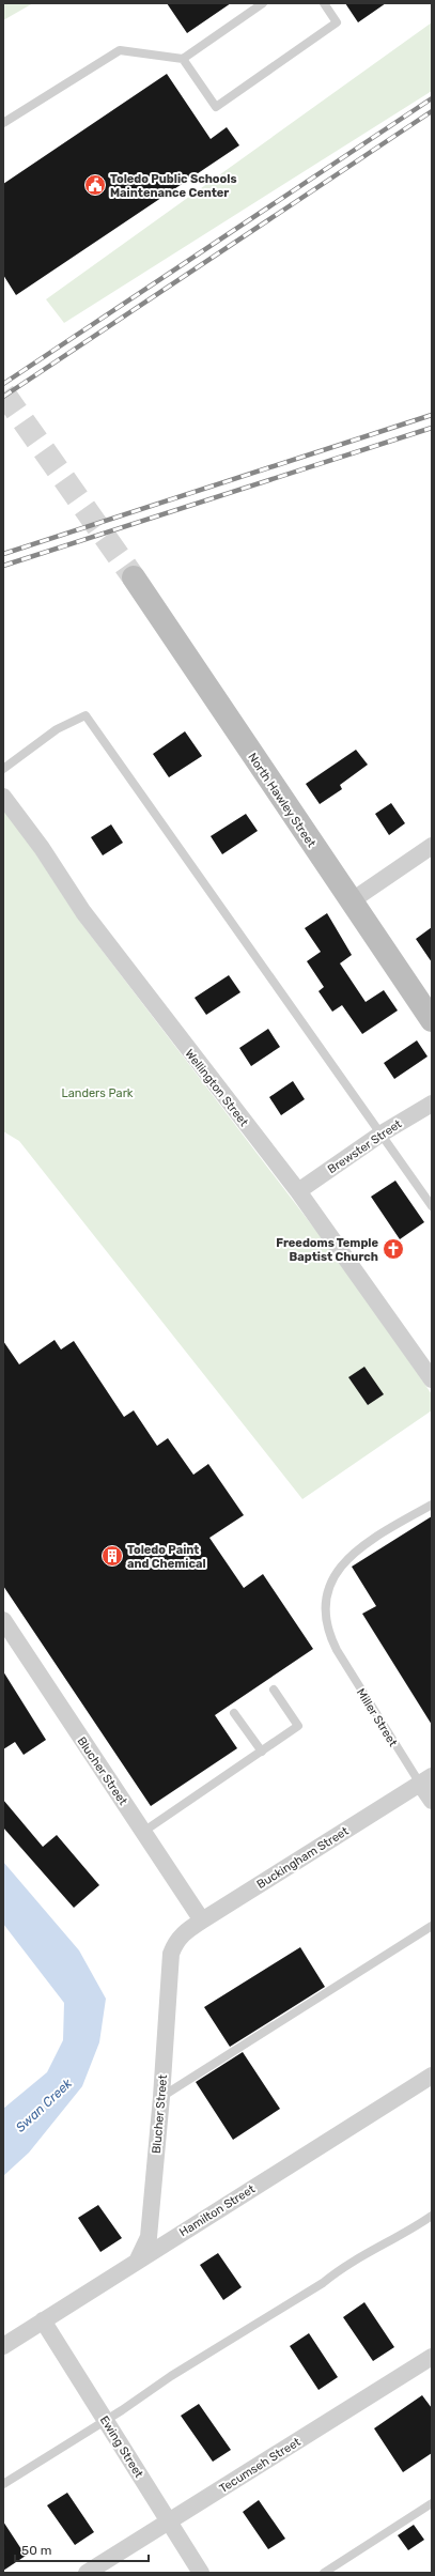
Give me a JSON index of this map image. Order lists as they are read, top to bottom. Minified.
{"streets":{"street":["North Hawley Street","Wellington Street","Brewster Street","Blucher Street","Buckingham Street","Hamilton Street","Ewing Street","Tecumseh Street"],"lane":["Miller Street"]},"crossings":[["Wellington Street","Brewster Street"],["Miller Street","Buckingham Street"],["Blucher Street","Buckingham Street"],["Blucher Street","Hamilton Street"],["Hamilton Street","Ewing Street"],["Ewing Street","Tecumseh Street"]],"water":["Swan Creek"],"parks":["Landers Park"],"places":{"public building":["Toledo Public Schools Maintenance Center"],"church":["Freedoms Temple Baptist Church"],"building":["Toledo Paint and Chemical"]},"scale_bar":"50 m"}
